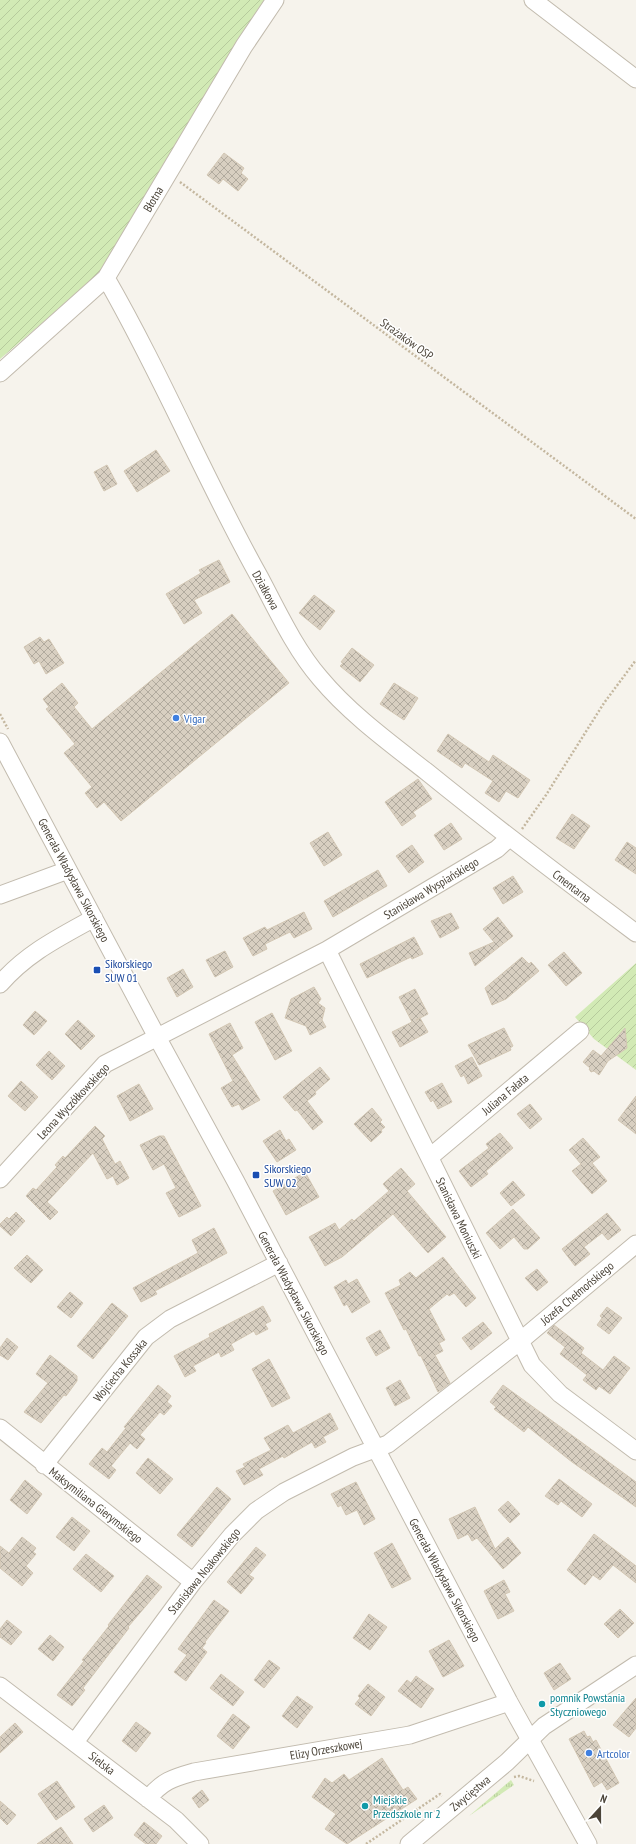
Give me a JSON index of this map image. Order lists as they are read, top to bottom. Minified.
{"streets":{"street":["Błotna","Działkowa","Generała Władysława Sikorskiego","Cmentarna","Stanisława Wyspiańskiego","Juliana Fałata","Leona Wyczółkowskiego","Stanisława Moniuszki","Józefa Chełmońskiego","Wojciecha Kossaka","Maksymiliana Gierymskiego","Stanisława Noakowskiego","Elizy Orzeszkowej","Sielska","Zwycięstwa"],"path":["Strażaków OSP"]},"crossings":[["Błotna","Strażaków OSP"],["Błotna","Działkowa"],["Działkowa","Cmentarna"],["Działkowa","Stanisława Wyspiańskiego"],["Generała Władysława Sikorskiego","Stanisława Wyspiańskiego"],["Generała Władysława Sikorskiego","Leona Wyczółkowskiego"],["Generała Władysława Sikorskiego","Józefa Chełmońskiego"],["Generała Władysława Sikorskiego","Wojciecha Kossaka"],["Generała Władysława Sikorskiego","Stanisława Noakowskiego"],["Generała Władysława Sikorskiego","Elizy Orzeszkowej"],["Generała Władysława Sikorskiego","Zwycięstwa"],["Cmentarna","Stanisława Wyspiańskiego"],["Stanisława Wyspiańskiego","Leona Wyczółkowskiego"],["Stanisława Wyspiańskiego","Stanisława Moniuszki"],["Juliana Fałata","Stanisława Moniuszki"],["Stanisława Moniuszki","Józefa Chełmońskiego"],["Józefa Chełmońskiego","Stanisława Noakowskiego"],["Wojciecha Kossaka","Maksymiliana Gierymskiego"],["Maksymiliana Gierymskiego","Stanisława Noakowskiego"],["Stanisława Noakowskiego","Sielska"],["Elizy Orzeszkowej","Sielska"]],"places":{"other":["Vigar","pomnik Powstania Styczniowego","Artcolor","Miejskie Przedszkole nr 2"],"transit":["Sikorskiego SUW 01","Sikorskiego SUW 02"]},"north":"top"}
